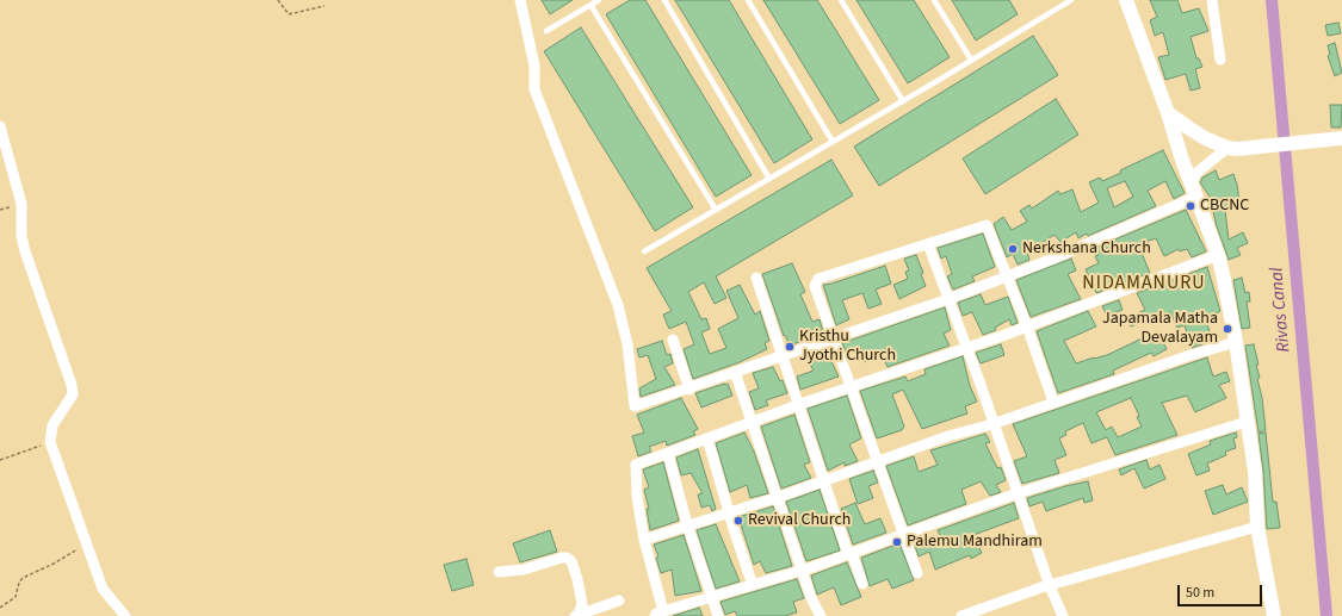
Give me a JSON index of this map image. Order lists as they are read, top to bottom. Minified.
{"districts":["NIDAMANURU"],"water":["Rivas Canal"],"places":["CBCNC","Nerkshana Church","Japamala Matha Devalayam","Kristhu Jyothi Church","Revival Church","Palemu Mandhiram"],"scale_bar":"50 m"}
